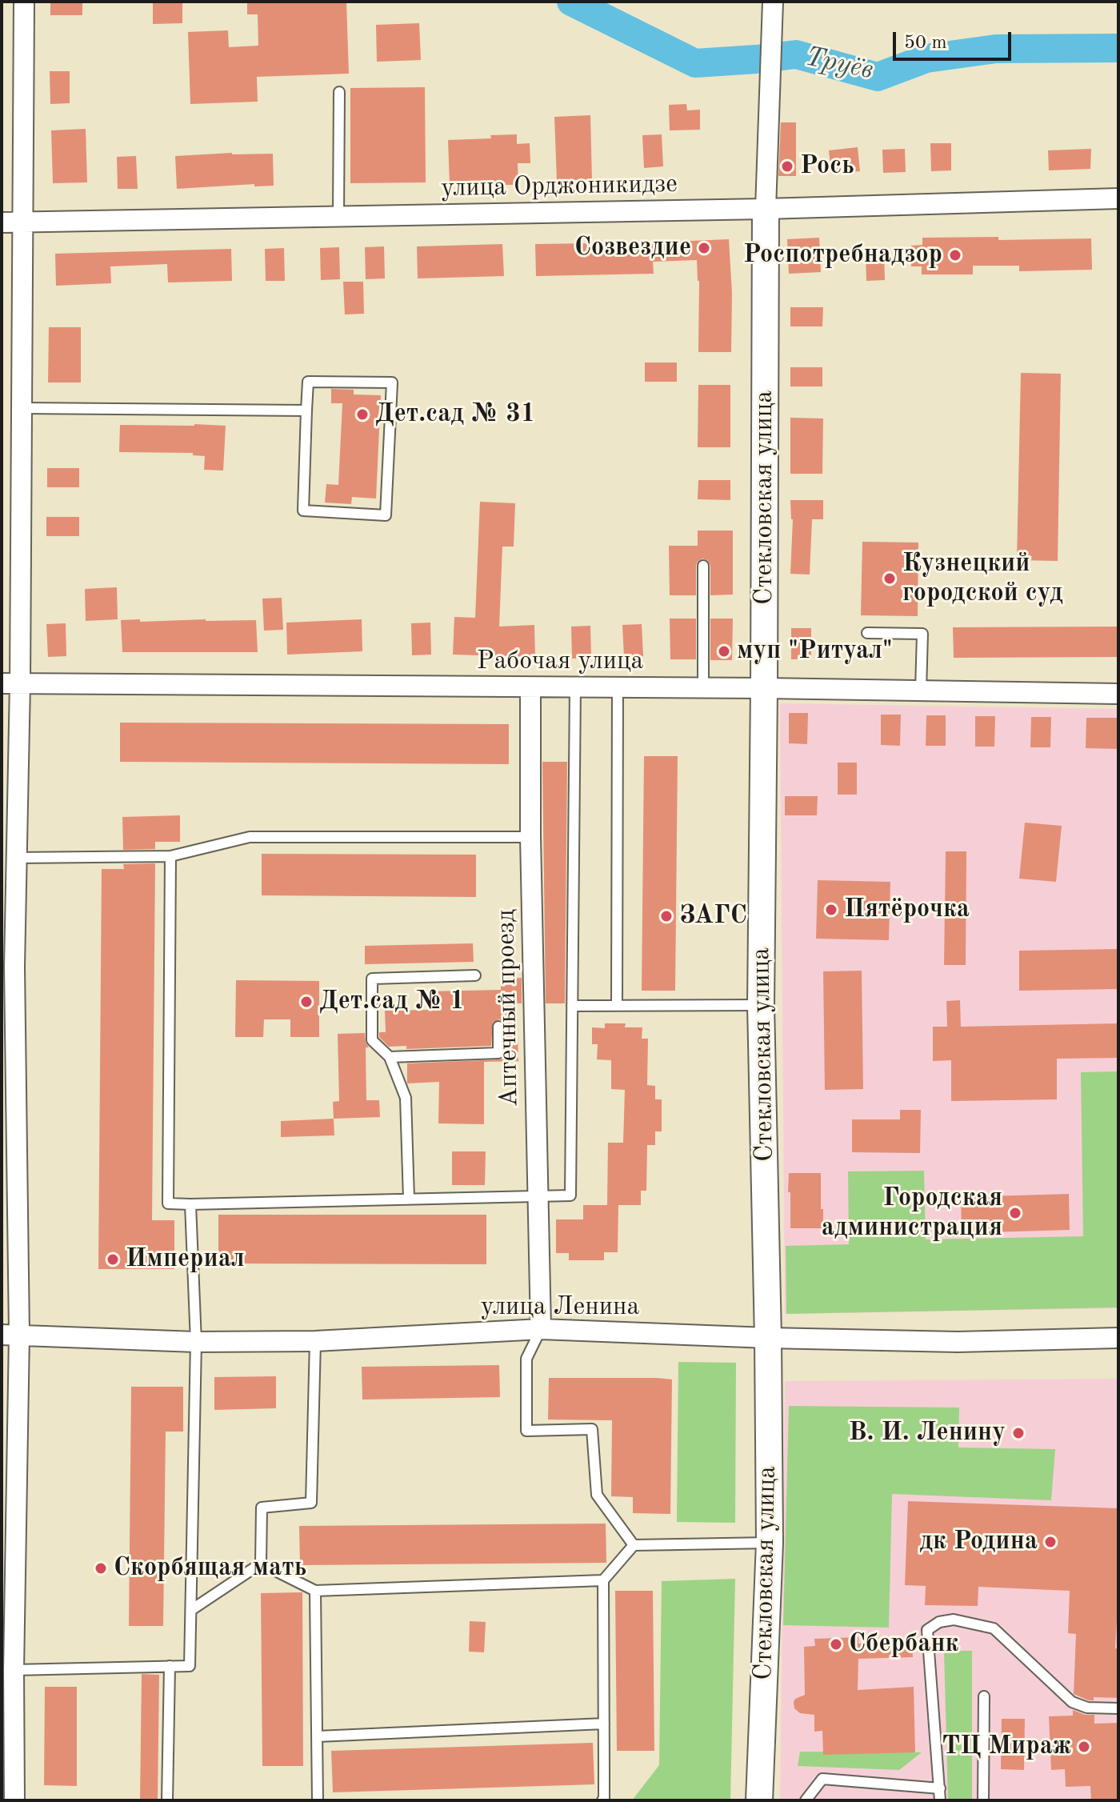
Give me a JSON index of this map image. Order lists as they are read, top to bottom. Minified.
{"streets":{"street":["улица Орджоникидзе","Стекловская улица","Рабочая улица","Аптечный проезд","улица Ленина"]},"crossings":[["улица Орджоникидзе","Стекловская улица"],["Стекловская улица","Рабочая улица"],["Стекловская улица","улица Ленина"],["Рабочая улица","Аптечный проезд"],["Аптечный проезд","улица Ленина"]],"water":["Труёв"],"places":["Рось","Созвездие","Роспотребнадзор","Дет.сад № 31","Кузнецкий городской суд","муп \"Ритуал\"","Пятёрочка","ЗАГС","Дет.сад № 1","Городская администрация","Империал","В. И. Ленину","дк Родина","Скорбящая мать","Сбербанк","ТЦ Мираж"],"scale_bar":"50 m"}
